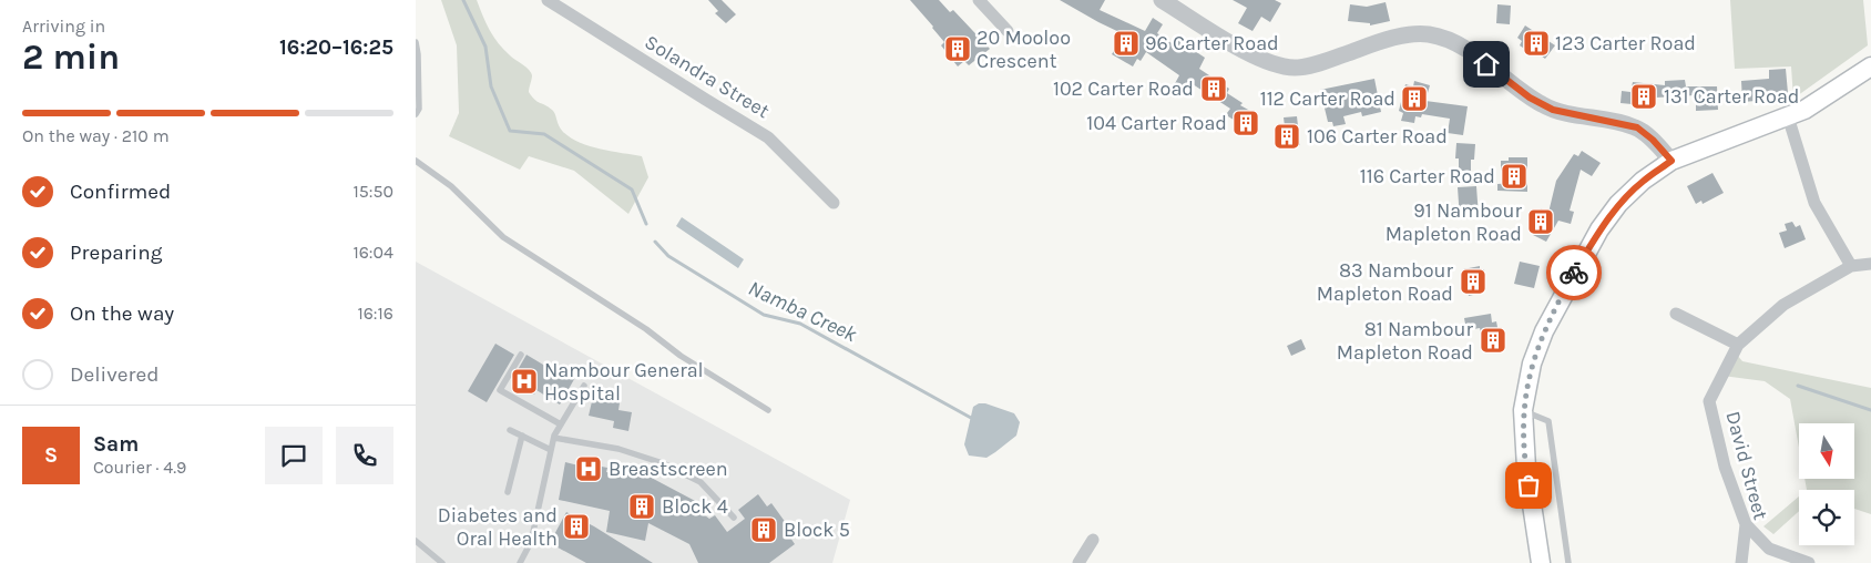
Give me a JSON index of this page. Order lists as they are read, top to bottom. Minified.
{"streets":{"street":["Solandra Street","David Street"]},"water":["Namba Creek"],"places":{"building":["96 Carter Road","123 Carter Road","20 Mooloo Crescent","102 Carter Road","131 Carter Road","112 Carter Road","104 Carter Road","106 Carter Road","116 Carter Road","91 Nambour Mapleton Road","83 Nambour Mapleton Road","81 Nambour Mapleton Road","Block 4","Diabetes and Oral Health","Block 5"],"hospital":["Nambour General Hospital","Breastscreen"]},"north":"bottom","page":{"heading":["2 min","Arriving in","16:20–16:25"],"panel":["Sam","Courier · 4.9"],"bar":"On the way · 210 m","list":[["Confirmed","15:50"],["Preparing","16:04"],["On the way","16:16"],"Delivered"],"round":"S"}}
